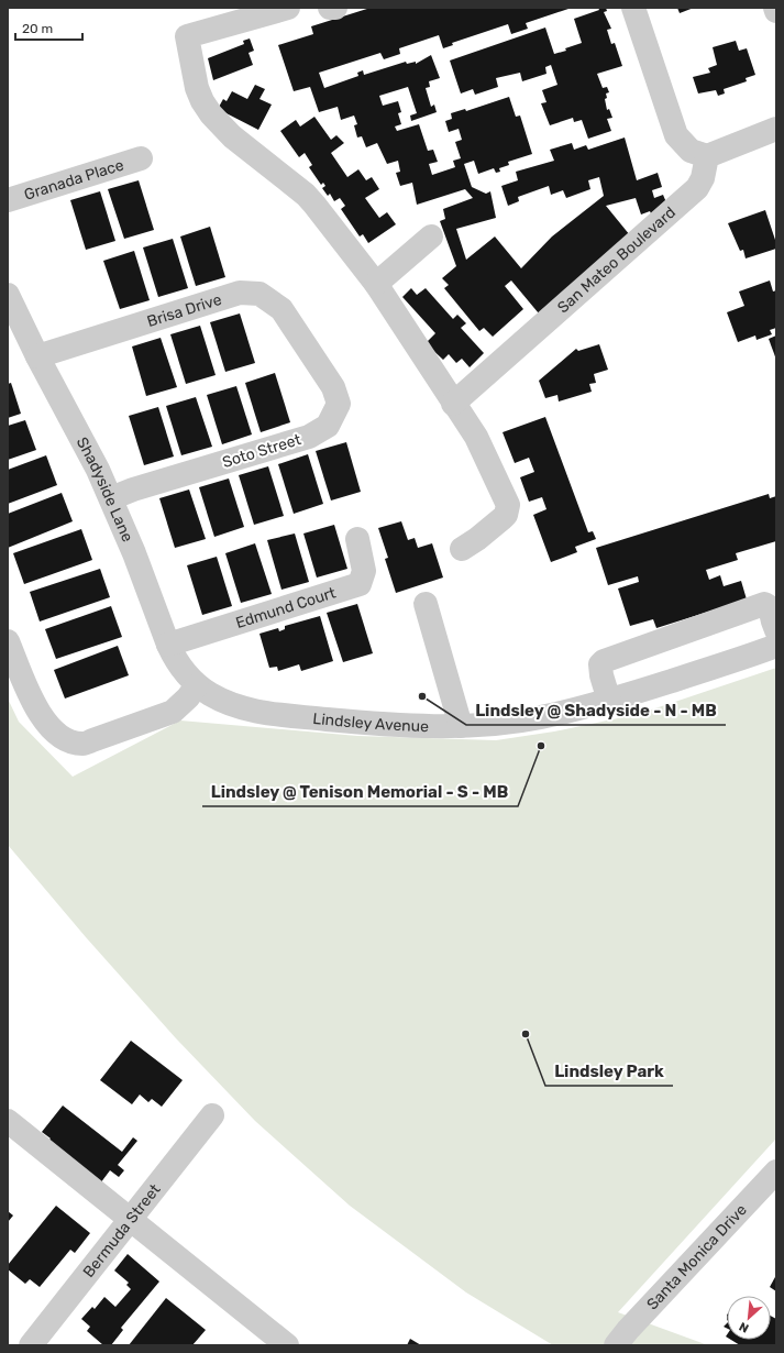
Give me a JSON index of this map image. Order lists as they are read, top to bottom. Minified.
{"streets":{"street":["Granada Place","San Mateo Boulevard","Brisa Drive","Soto Street","Shadyside Lane","Edmund Court","Lindsley Avenue","Bermuda Street","Santa Monica Drive"]},"crossings":[["Brisa Drive","Soto Street"],["Brisa Drive","Shadyside Lane"],["Soto Street","Shadyside Lane"],["Shadyside Lane","Edmund Court"],["Shadyside Lane","Lindsley Avenue"]],"places":["Lindsley @ Shadyside - N - MB","Lindsley @ Tenison Memorial - S - MB","Lindsley Park"],"scale_bar":"20 m","north":"bottom left"}
